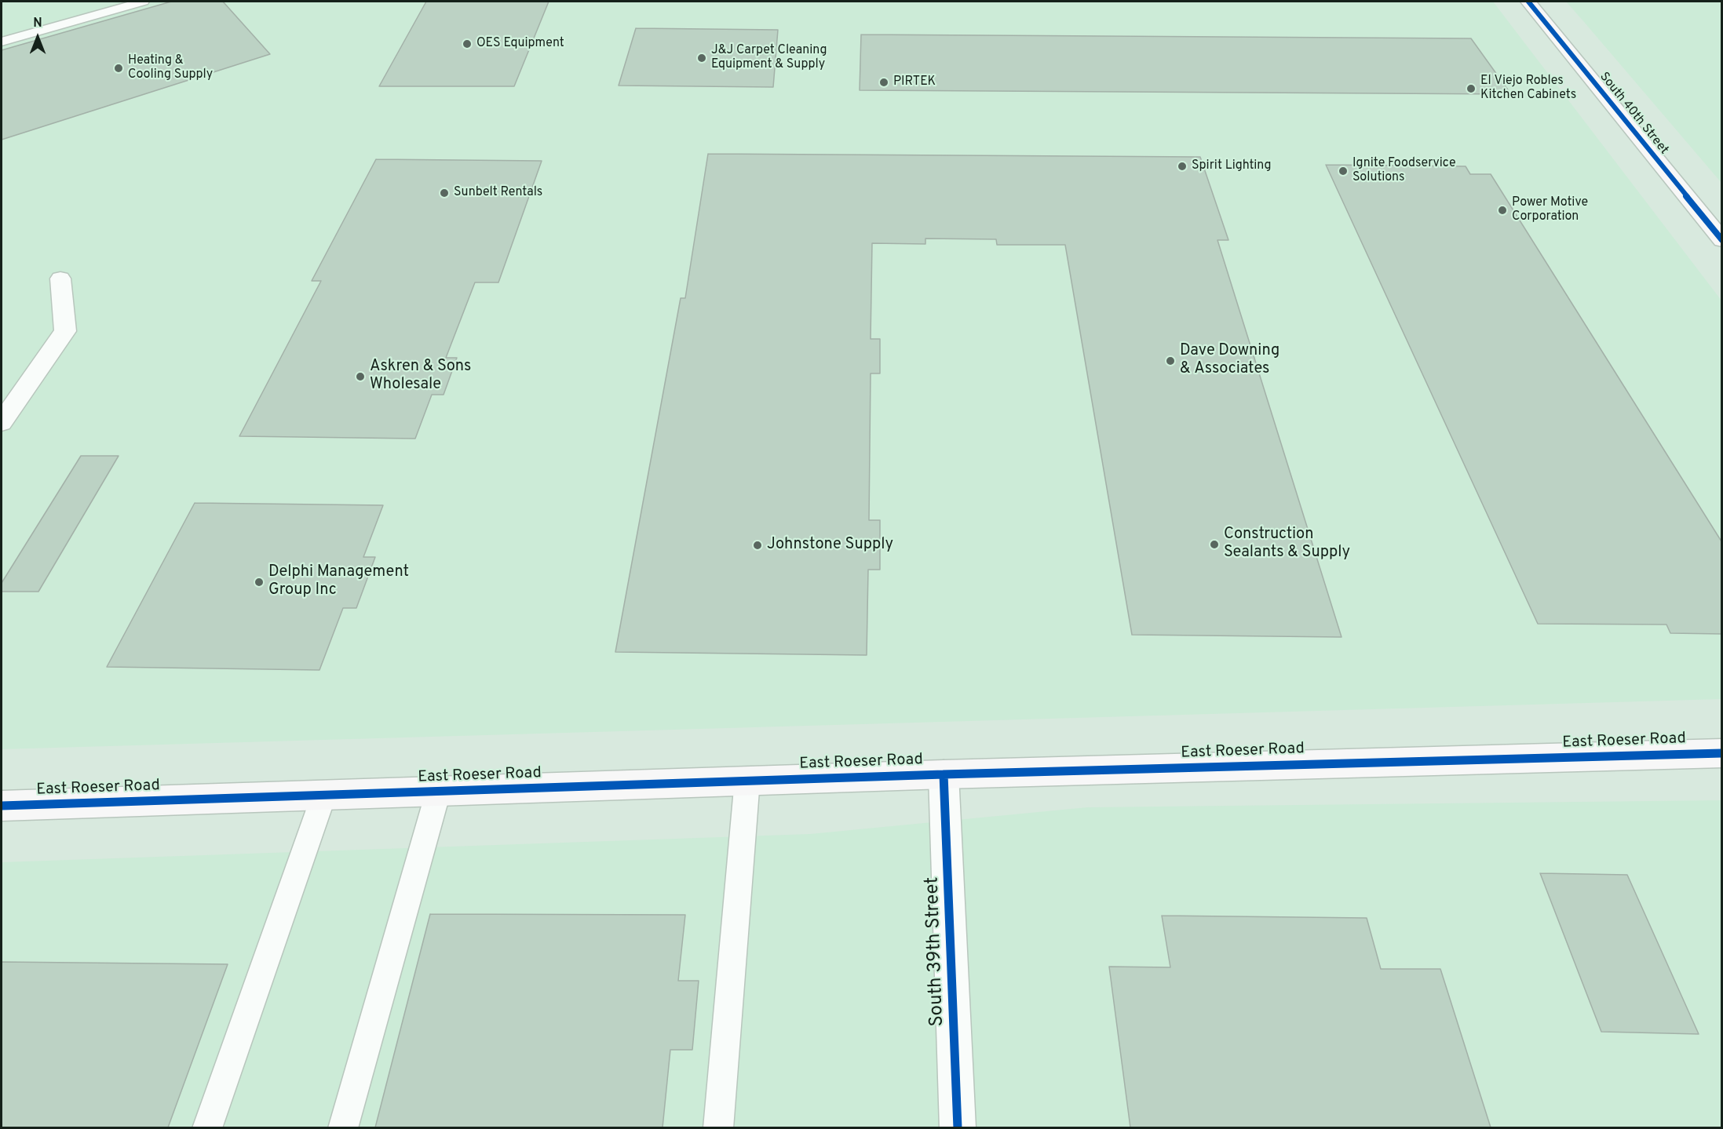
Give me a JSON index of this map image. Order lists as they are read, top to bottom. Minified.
{"streets":{"street":["South 40th Street","East Roeser Road","South 39th Street"]},"crossings":[["East Roeser Road","South 39th Street"]],"places":["OES Equipment","J&J Carpet Cleaning Equipment & Supply","Heating & Cooling Supply","PIRTEK","El Viejo Robles Kitchen Cabinets","Spirit Lighting","Ignite Foodservice Solutions","Sunbelt Rentals","Power Motive Corporation","Dave Downing & Associates","Askren & Sons Wholesale","Construction Sealants & Supply","Johnstone Supply","Delphi Management Group Inc"],"north":"top"}
